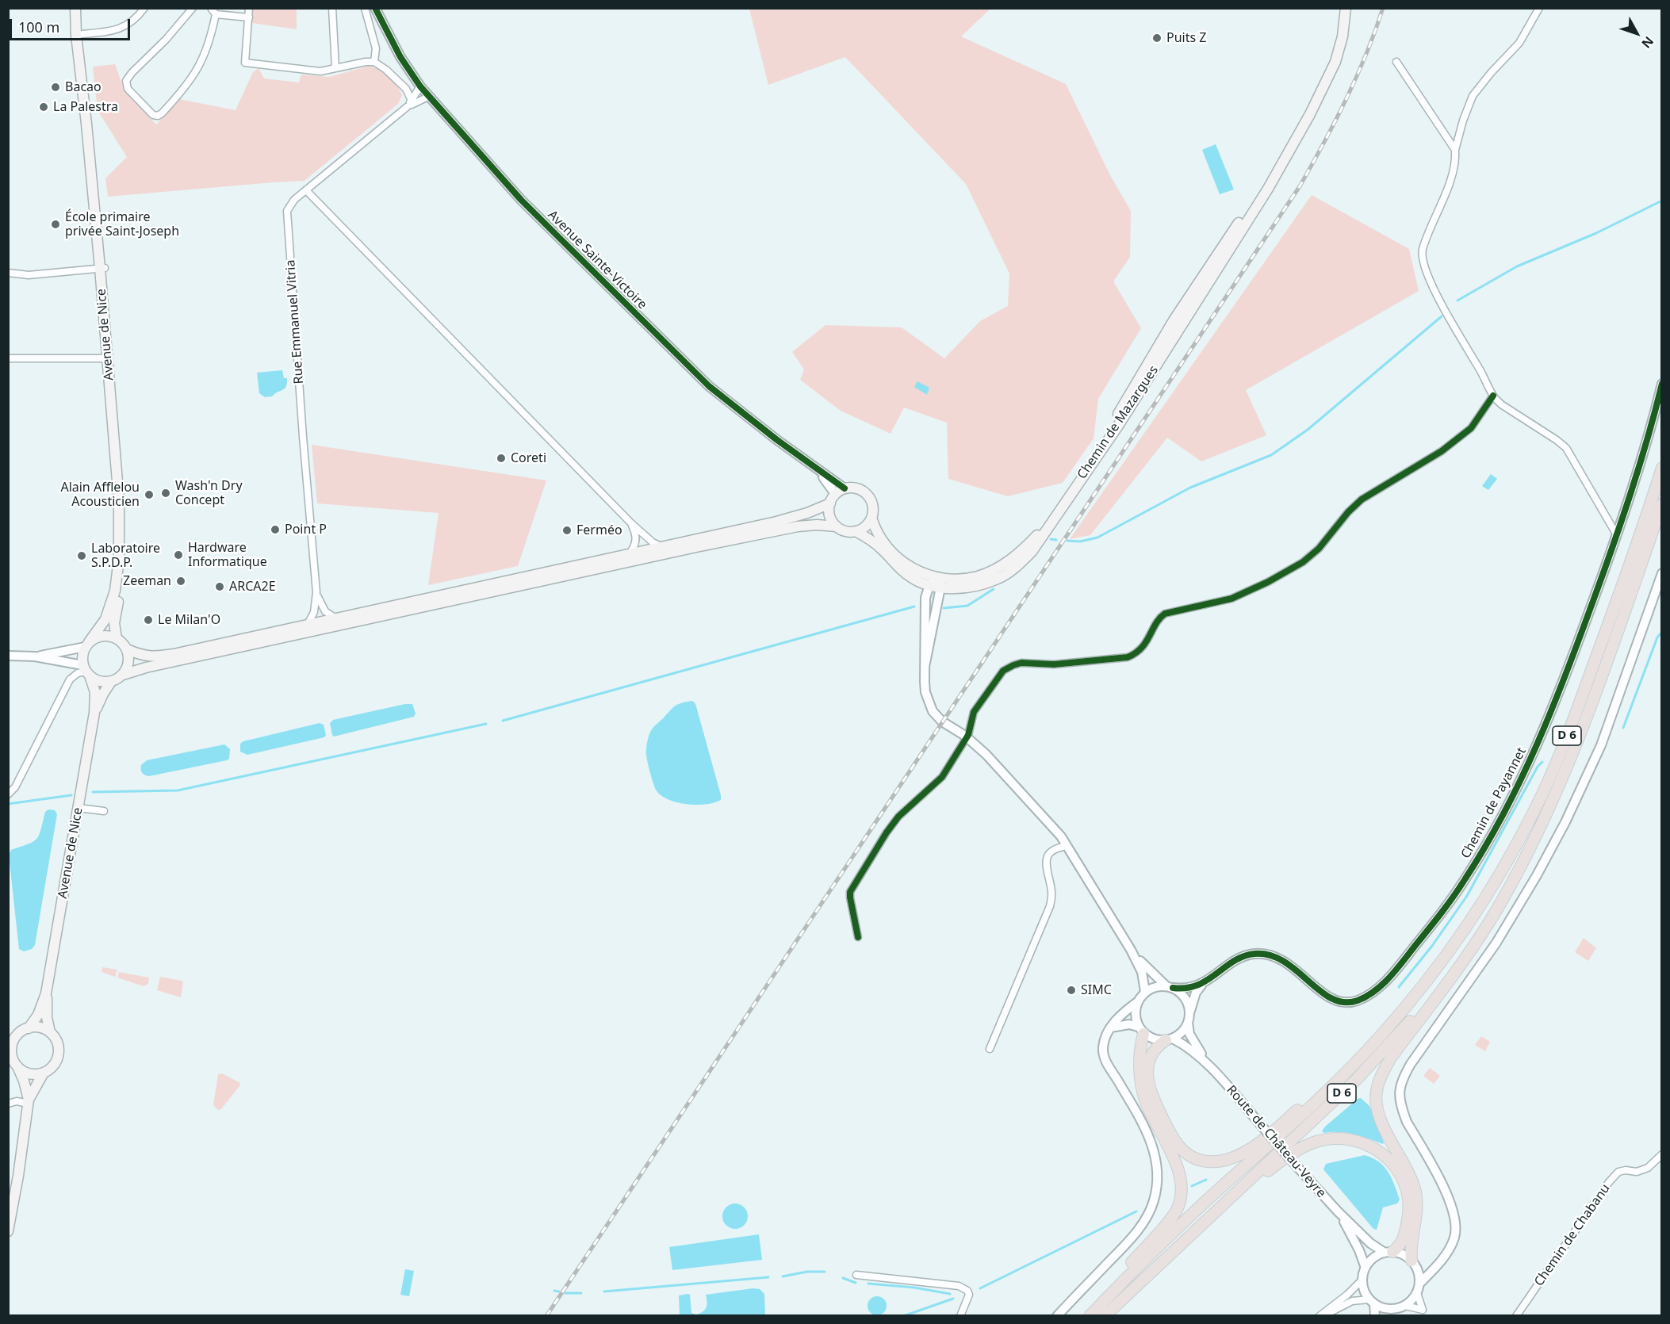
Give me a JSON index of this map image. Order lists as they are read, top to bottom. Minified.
{"streets":{"highway":["D 6"],"main road":["Avenue de Nice","Chemin de Mazargues"],"street":["Avenue Sainte-Victoire","Rue Emmanuel Vitria","Chemin de Payannet","Route de Château-Veyre","Chemin de Chabanu"]},"crossings":[["Chemin de Payannet","Route de Château-Veyre"]],"places":["Puits Z","Bacao","La Palestra","École primaire privée Saint-Joseph","Coreti","Wash'n Dry Concept","Alain Afflelou Acousticien","Point P","Ferméo","Hardware Informatique","Laboratoire S.P.D.P.","Zeeman","ARCA2E","Le Milan'O","SIMC"],"scale_bar":"100 m","north":"bottom right"}
